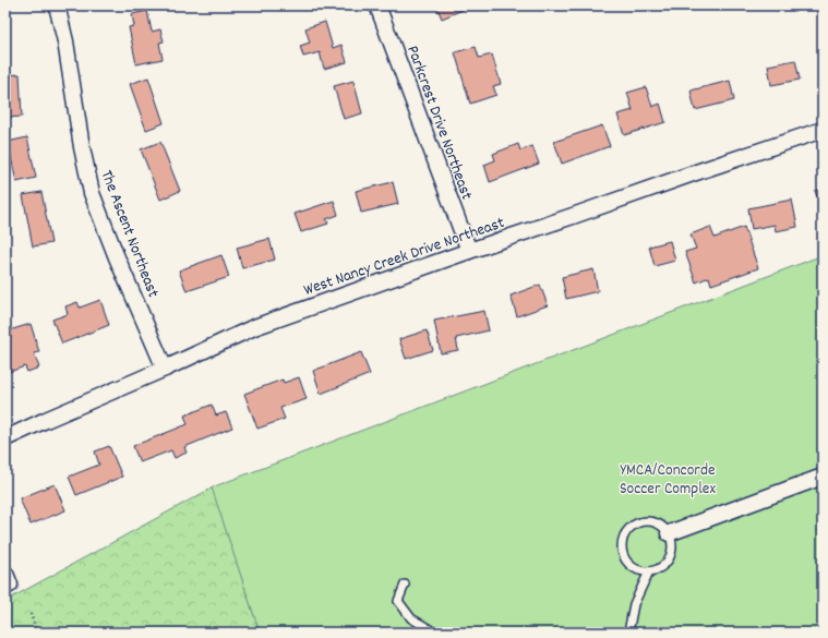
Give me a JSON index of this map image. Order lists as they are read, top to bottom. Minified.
{"streets":{"street":["Parkcrest Drive Northeast","The Ascent Northeast","West Nancy Creek Drive Northeast"]},"crossings":[["Parkcrest Drive Northeast","West Nancy Creek Drive Northeast"],["The Ascent Northeast","West Nancy Creek Drive Northeast"]],"parks":["YMCA/Concorde Soccer Complex"]}
